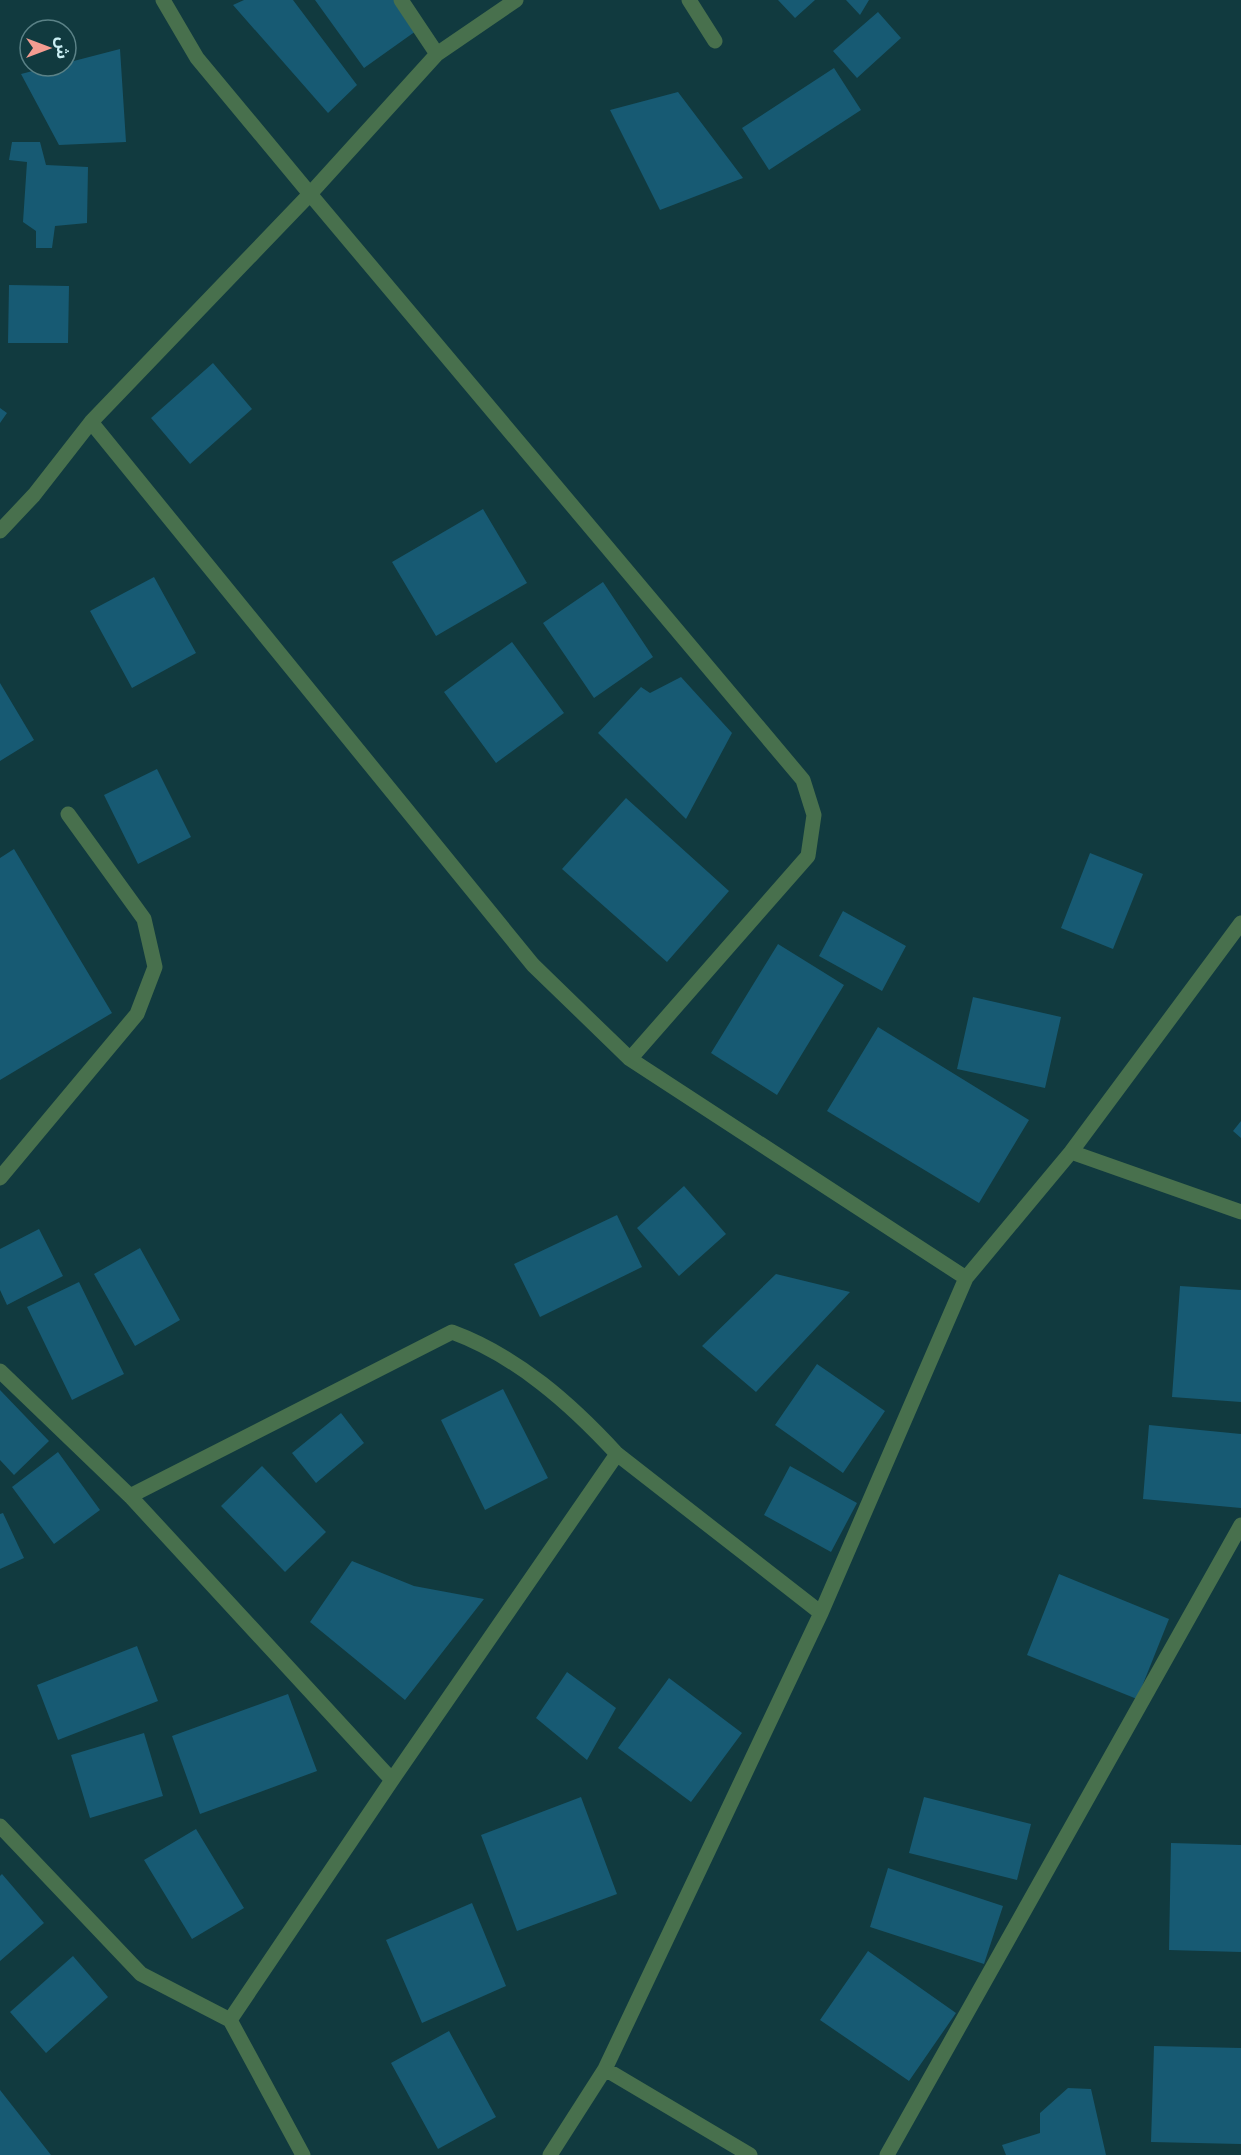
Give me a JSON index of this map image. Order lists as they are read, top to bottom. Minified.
{"north":"right"}
